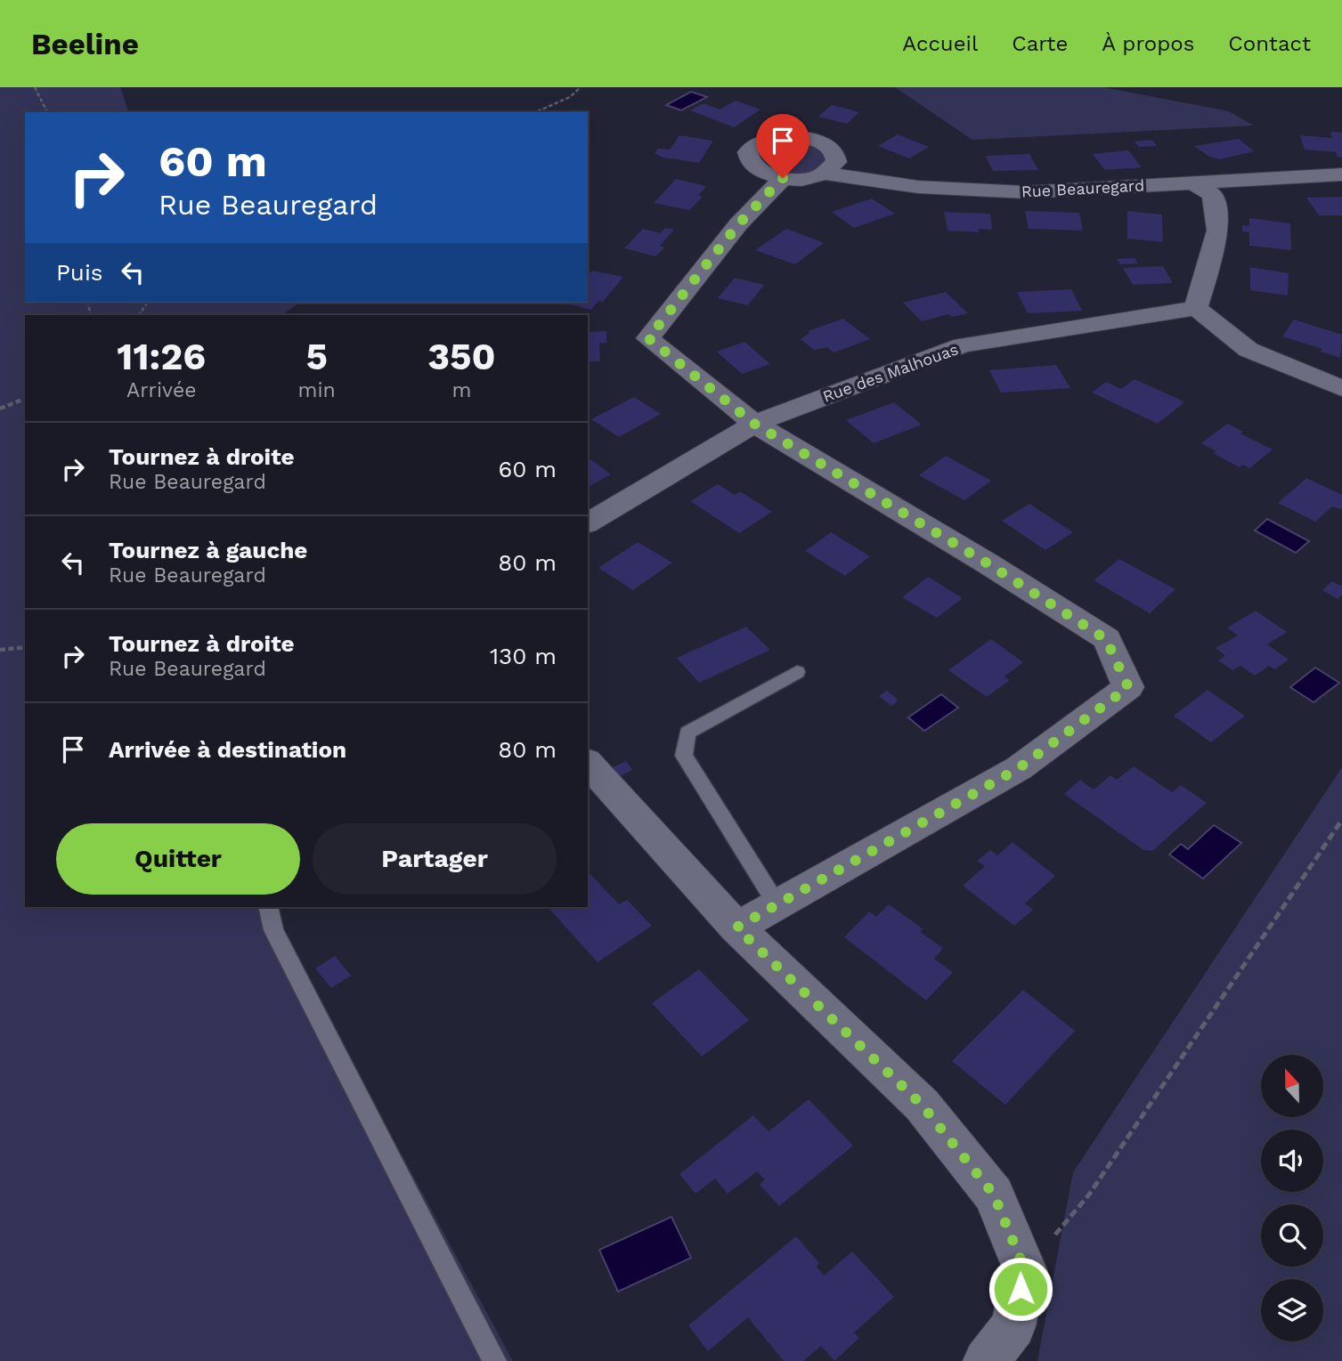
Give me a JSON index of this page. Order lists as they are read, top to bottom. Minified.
{"streets":{"street":["Rue Beauregard","Rue des Malhouas"]},"north":"top","page":{"header":"Beeline","nav":["Accueil","Carte","À propos","Contact"],"turn":["60 m","Rue Beauregard"],"then":"Puis","eta":["11:26","Arrivée","5","min","350","m"],"list":[{"name":"Tournez à droite","note":"Rue Beauregard","value":"60 m"},{"name":"Tournez à gauche","note":"Rue Beauregard","value":"80 m"},{"name":"Tournez à droite","note":"Rue Beauregard","value":"130 m"},{"name":"Arrivée à destination","value":"80 m"}],"buttons":["Quitter","Partager"]}}
